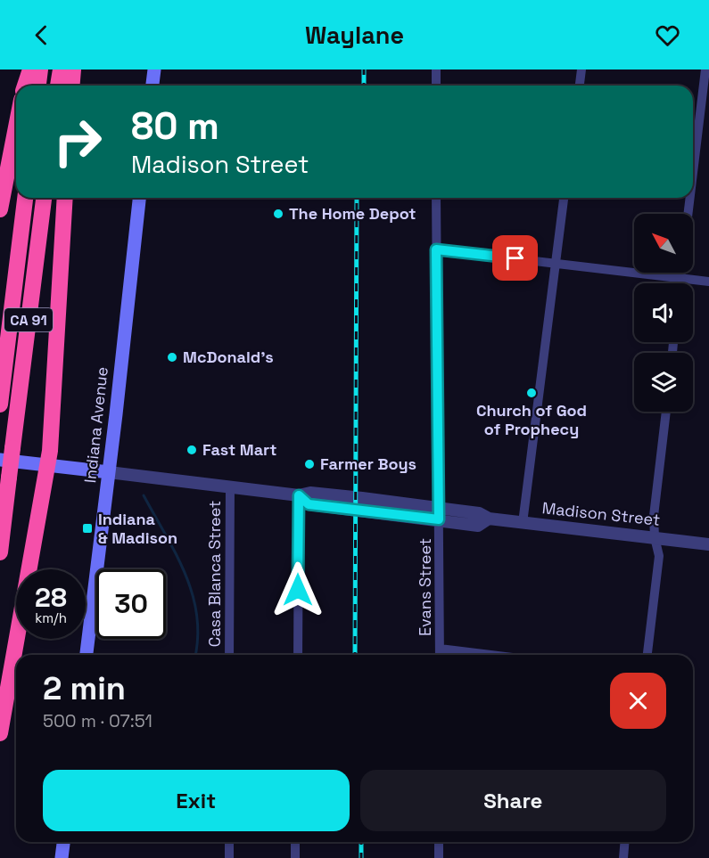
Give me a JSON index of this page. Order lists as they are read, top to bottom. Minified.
{"streets":{"highway":["CA 91"],"main road":["Indiana Avenue","Madison Street"],"street":["Casa Blanca Street","Evans Street"]},"crossings":[["Indiana Avenue","Madison Street"],["Madison Street","Casa Blanca Street"],["Madison Street","Evans Street"]],"places":{"other":["The Home Depot","McDonald's","Church of God of Prophecy","Fast Mart","Farmer Boys"],"transit":["Indiana & Madison"]},"north":"top left","page":{"header":"Waylane","turn":["80 m","Madison Street"],"speed":"28 km/h","limit":"30","heading":["2 min","500 m · 07:51"],"buttons":["Exit","Share"]}}
